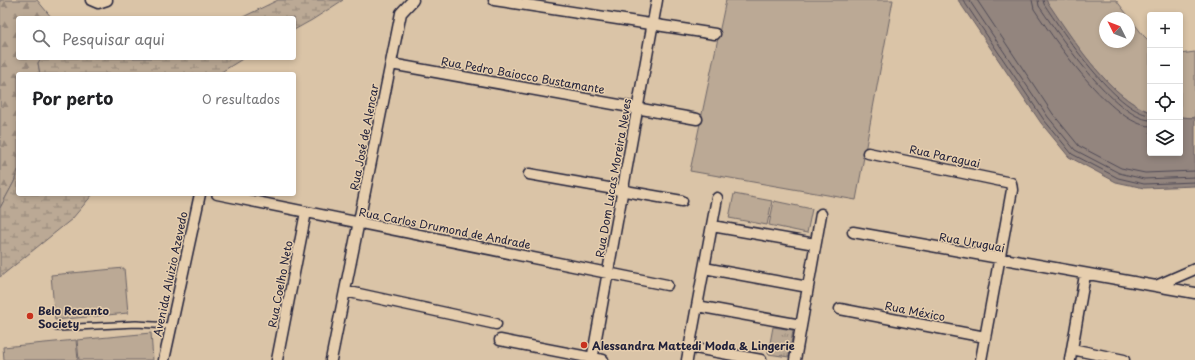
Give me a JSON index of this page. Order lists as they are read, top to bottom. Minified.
{"streets":{"street":["Rua Pedro Baiocco Bustamante","Rua José de Alencar","Rua Paraguai","Rua Dom Lucas Moreira Neves","Rua Carlos Drumond de Andrade","Rua Uruguai","Avenida Aluizio Azevedo","Rua Coelho Neto","Rua México"]},"crossings":[["Rua Pedro Baiocco Bustamante","Rua José de Alencar"],["Rua Pedro Baiocco Bustamante","Rua Dom Lucas Moreira Neves"],["Rua José de Alencar","Rua Carlos Drumond de Andrade"],["Rua Paraguai","Rua Uruguai"],["Rua Dom Lucas Moreira Neves","Rua Carlos Drumond de Andrade"],["Rua Carlos Drumond de Andrade","Rua Coelho Neto"]],"places":["Belo Recanto Society","Alessandra Mattedi Moda & Lingerie"],"north":"top left","page":{"map_buttons":["+","−"],"search":"Pesquisar aqui","heading":["Por perto","0 resultados"]}}
